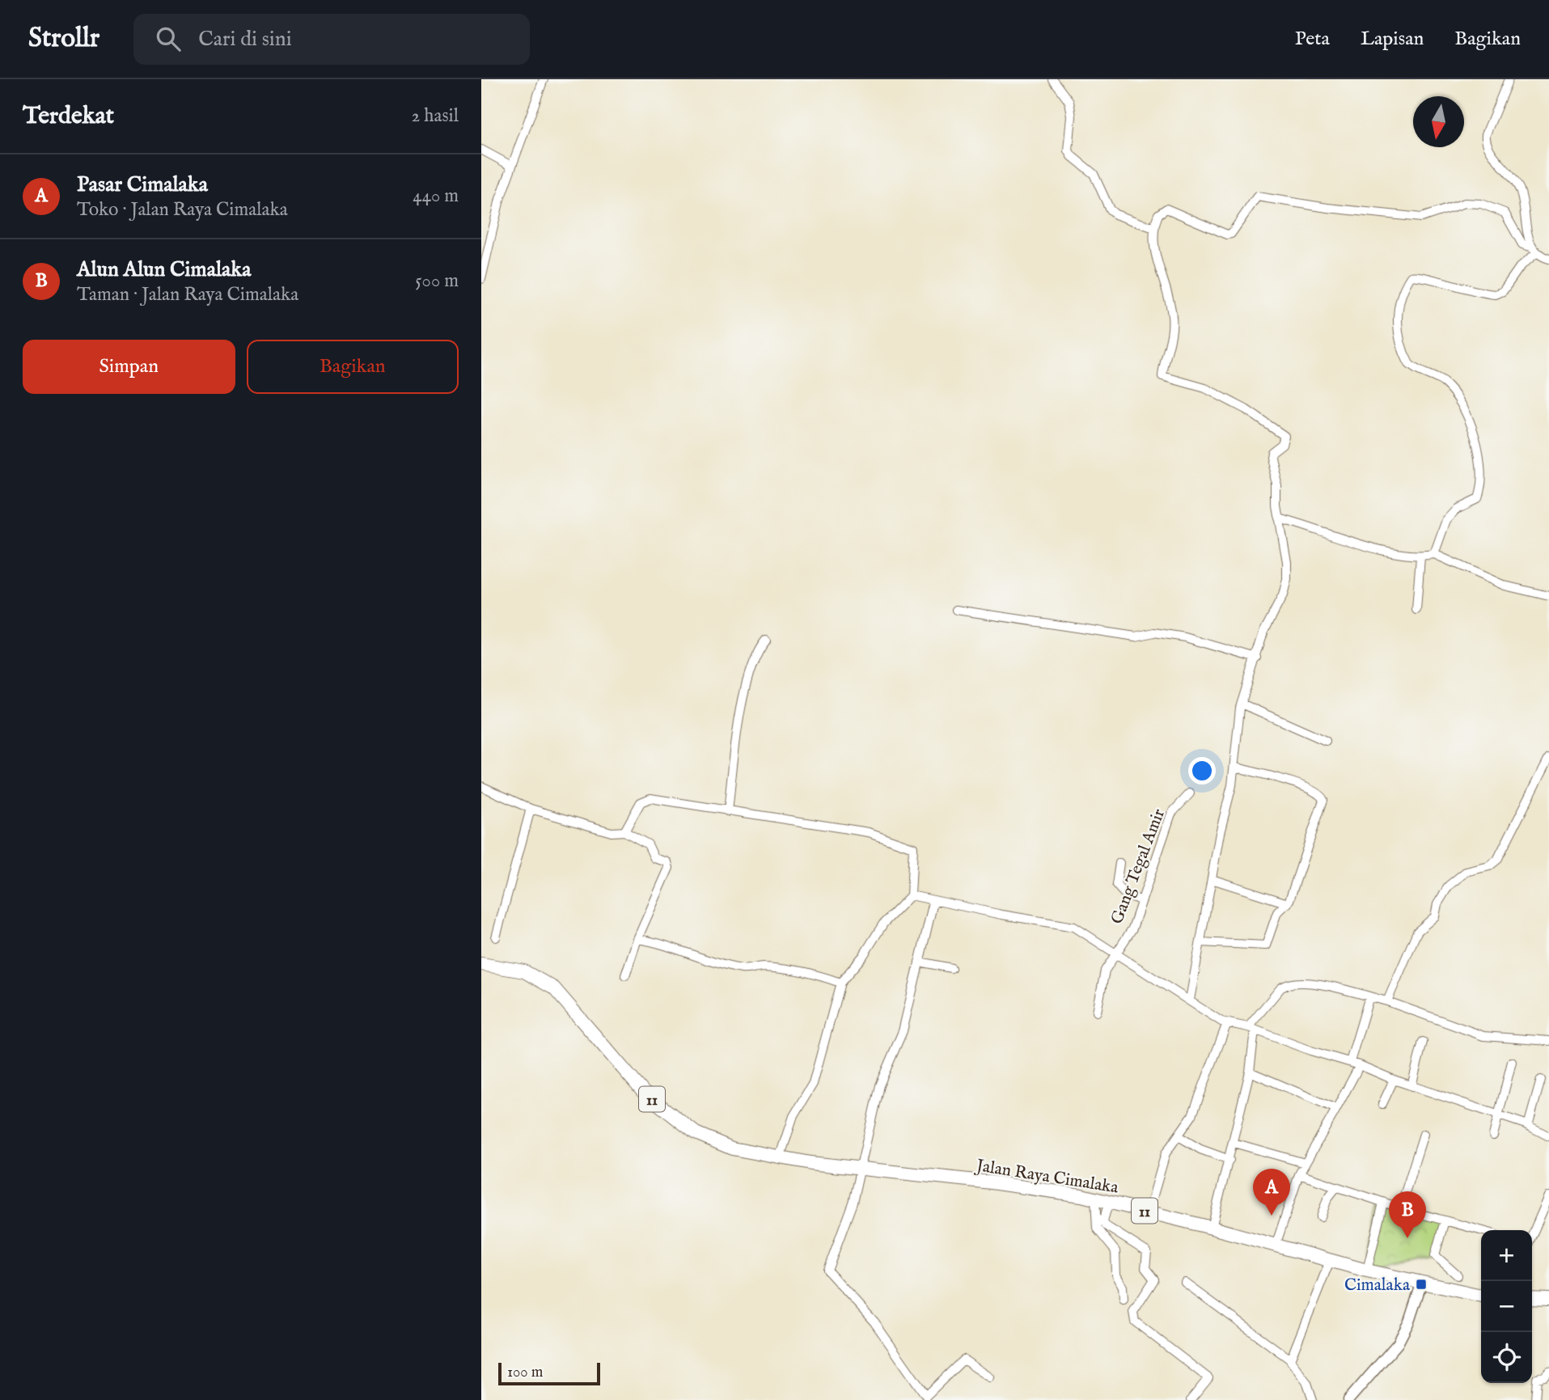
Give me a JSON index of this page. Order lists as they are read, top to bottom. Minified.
{"streets":{"highway":["11","Jalan Raya Cimalaka"],"street":["Gang Tegal Amir"]},"crossings":[["11","Jalan Raya Cimalaka"]],"places":{"transit":["Cimalaka"]},"scale_bar":"100 m","north":"bottom","page":{"header":"Strollr","search":"Cari di sini","nav":["Peta","Lapisan","Bagikan"],"heading":["Terdekat","2 hasil"],"list":[{"mark":"A","name":"Pasar Cimalaka","note":"Toko · Jalan Raya Cimalaka","value":"440 m"},{"mark":"B","name":"Alun Alun Cimalaka","note":"Taman · Jalan Raya Cimalaka","value":"500 m"}],"buttons":["Simpan","Bagikan"],"pins":["A","B"],"map_buttons":["+","−"],"scale":"100 m"}}
